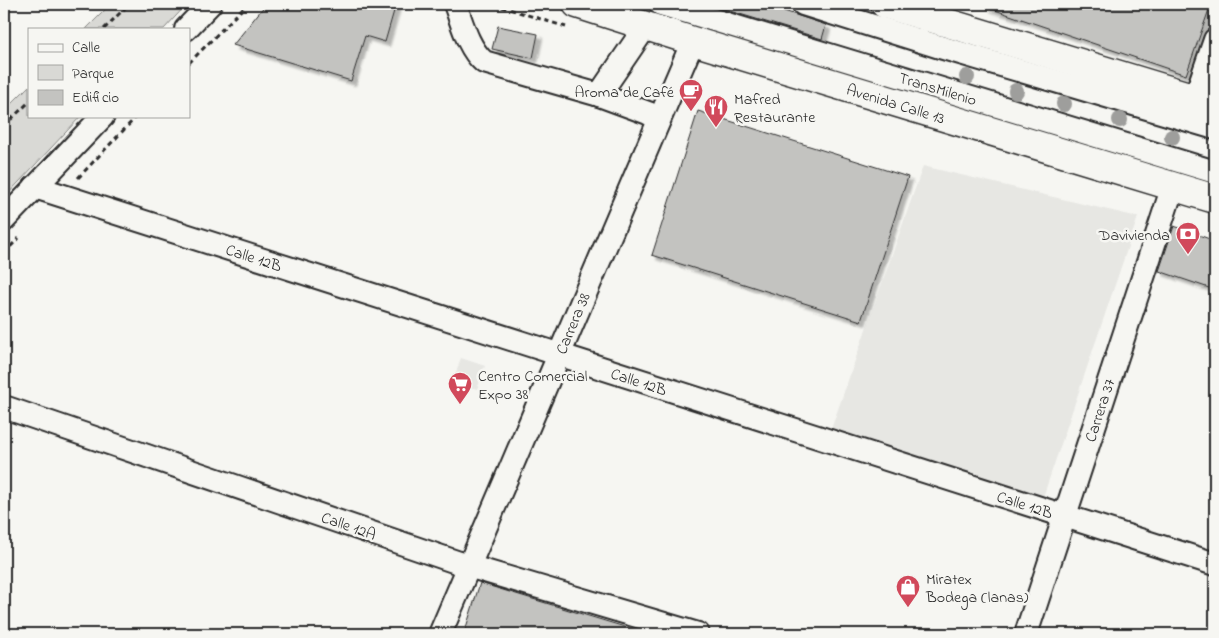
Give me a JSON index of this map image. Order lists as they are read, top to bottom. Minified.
{"streets":{"main road":["Avenida Calle 13"],"street":["TransMilenio","Calle 12B","Carrera 38","Carrera 37","Calle 12A"]},"crossings":[["Avenida Calle 13","Carrera 38"],["Avenida Calle 13","Carrera 37"],["Calle 12B","Carrera 38"],["Calle 12B","Carrera 37"],["Carrera 38","Calle 12A"]],"places":{"cafe":["Aroma de Café"],"restaurant":["Mafred Restaurante"],"bank":["Davivienda"],"supermarket":["Centro Comercial Expo 38"],"shop":["Miratex Bodega (lanas)"]},"legend":["Calle","Parque","Edificio"]}
